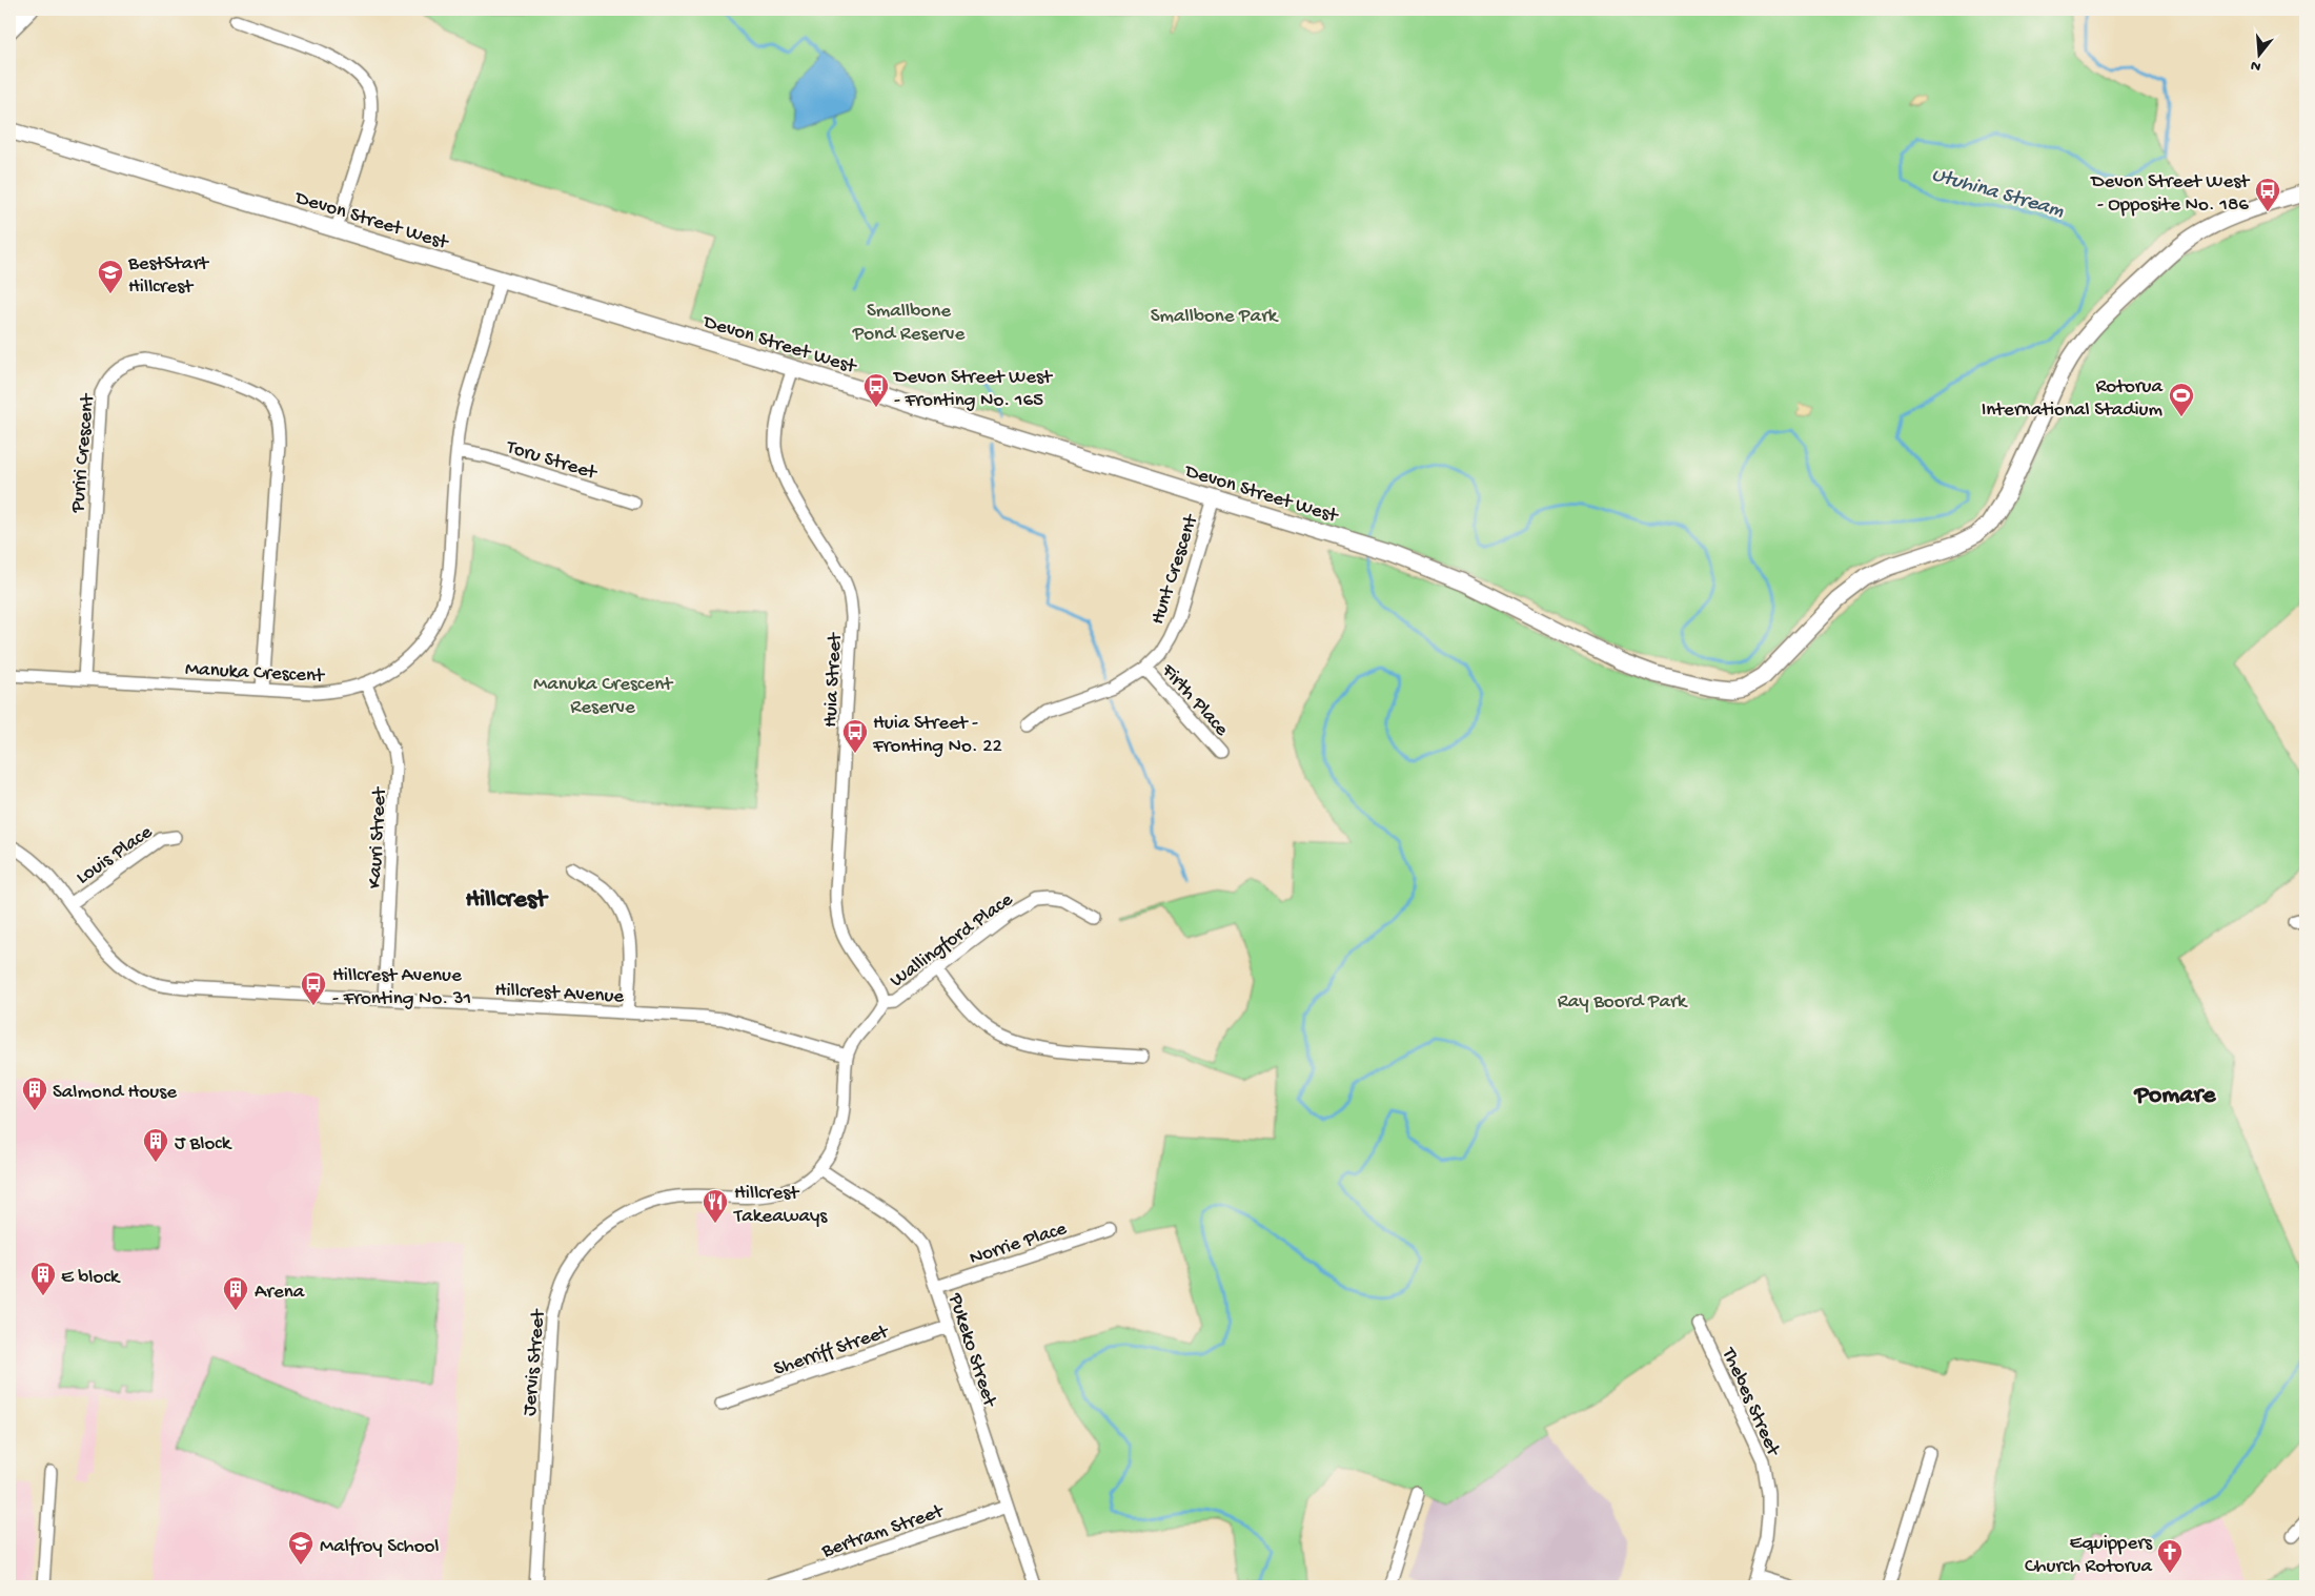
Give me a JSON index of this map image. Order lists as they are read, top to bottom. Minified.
{"streets":{"main road":["Devon Street West"],"street":["Puriri Crescent","Toru Street","Hunt Crescent","Manuka Crescent","Huia Street","Firth Place","Kauri Street","Louis Place","Wallingford Place","Hillcrest Avenue","Norrie Place","Sherriff Street","Pukeko Street","Jervis Street","Thebes Street","Bertram Street"]},"crossings":[["Devon Street West","Hunt Crescent"],["Devon Street West","Manuka Crescent"],["Devon Street West","Huia Street"],["Puriri Crescent","Manuka Crescent"],["Toru Street","Manuka Crescent"],["Hunt Crescent","Firth Place"],["Manuka Crescent","Kauri Street"],["Huia Street","Wallingford Place"],["Huia Street","Jervis Street"],["Kauri Street","Hillcrest Avenue"],["Louis Place","Hillcrest Avenue"],["Wallingford Place","Jervis Street"],["Hillcrest Avenue","Jervis Street"],["Norrie Place","Pukeko Street"],["Sherriff Street","Pukeko Street"],["Pukeko Street","Jervis Street"],["Pukeko Street","Bertram Street"]],"districts":["Hillcrest","Pomare"],"water":["Utuhina Stream"],"parks":["Smallbone Pond Reserve","Smallbone Park","Manuka Crescent Reserve","Ray Boord Park"],"places":{"bus stop":["Devon Street West - Opposite No. 186","Devon Street West - Fronting No. 165","Huia Street - Fronting No. 22","Hillcrest Avenue - Fronting No. 31"],"school or university":["BestStart Hillcrest","Malfroy School"],"sports":["Rotorua International Stadium"],"building":["Salmond House","J Block","E block","Arena"],"restaurant":["Hillcrest Takeaways"],"church":["Equippers Church Rotorua"]},"north":"bottom"}
